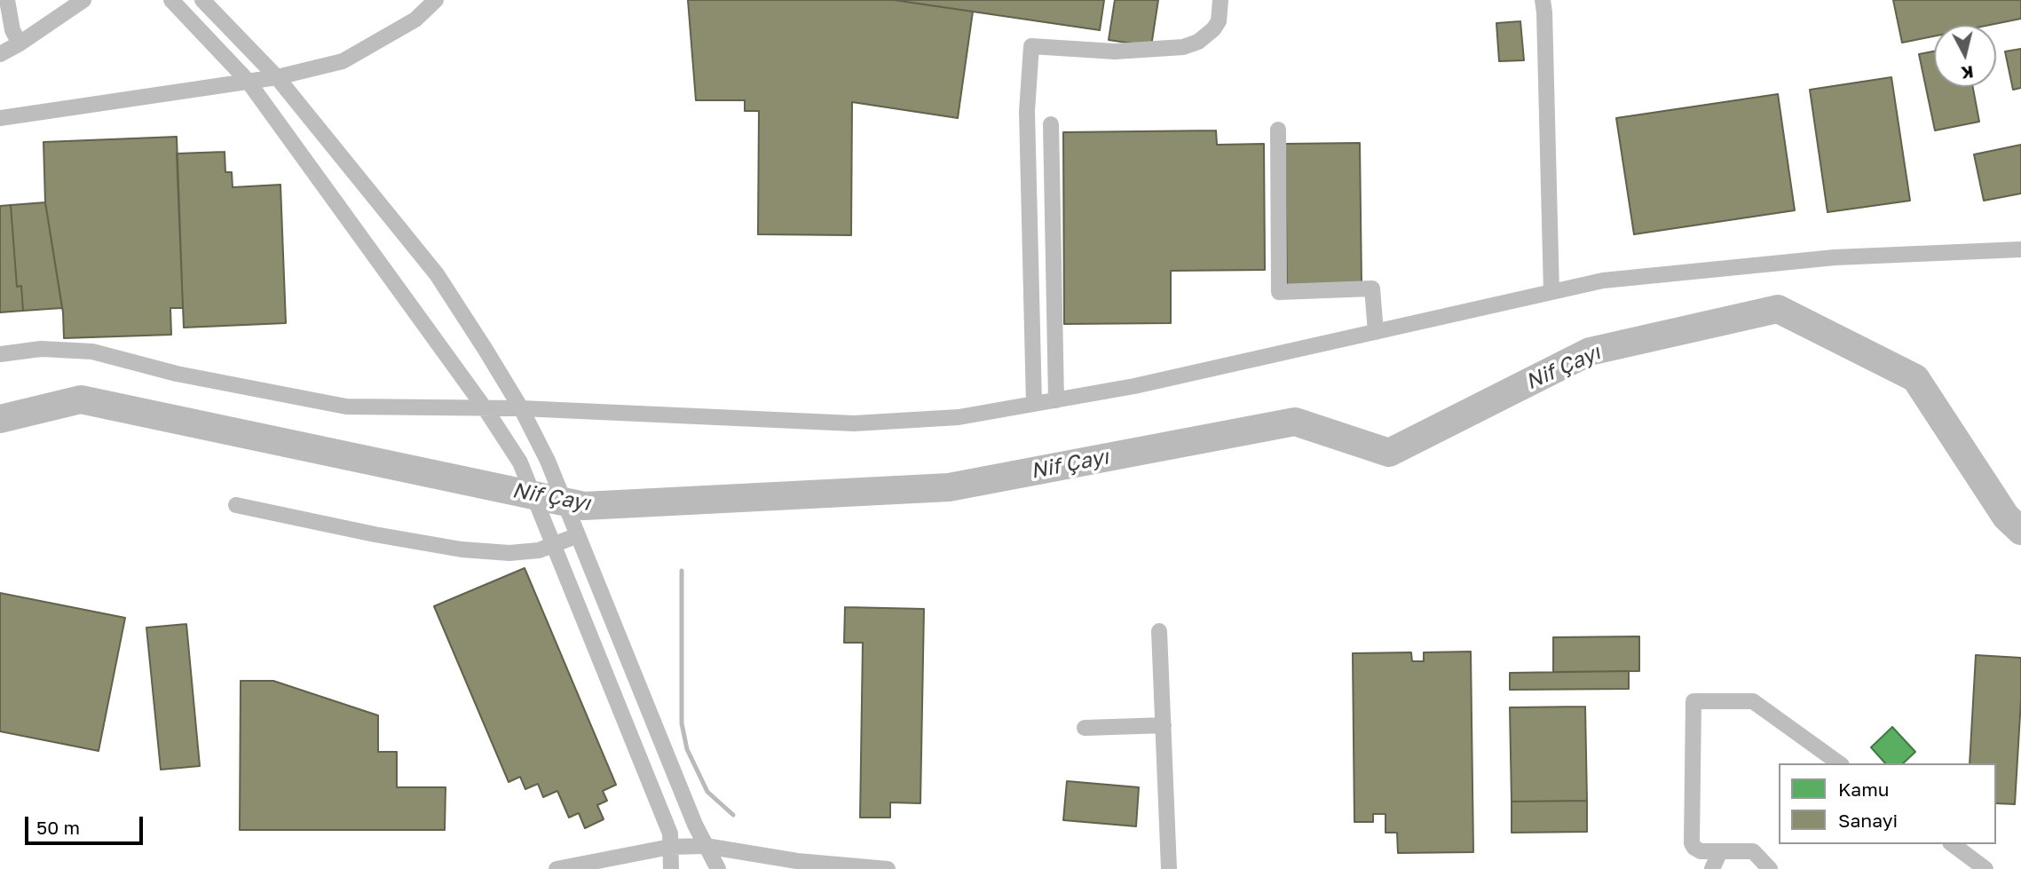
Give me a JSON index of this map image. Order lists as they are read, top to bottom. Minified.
{"water":["Nif Çayı"],"legend":["Kamu","Sanayi"],"scale_bar":"50 m","north":"bottom"}
